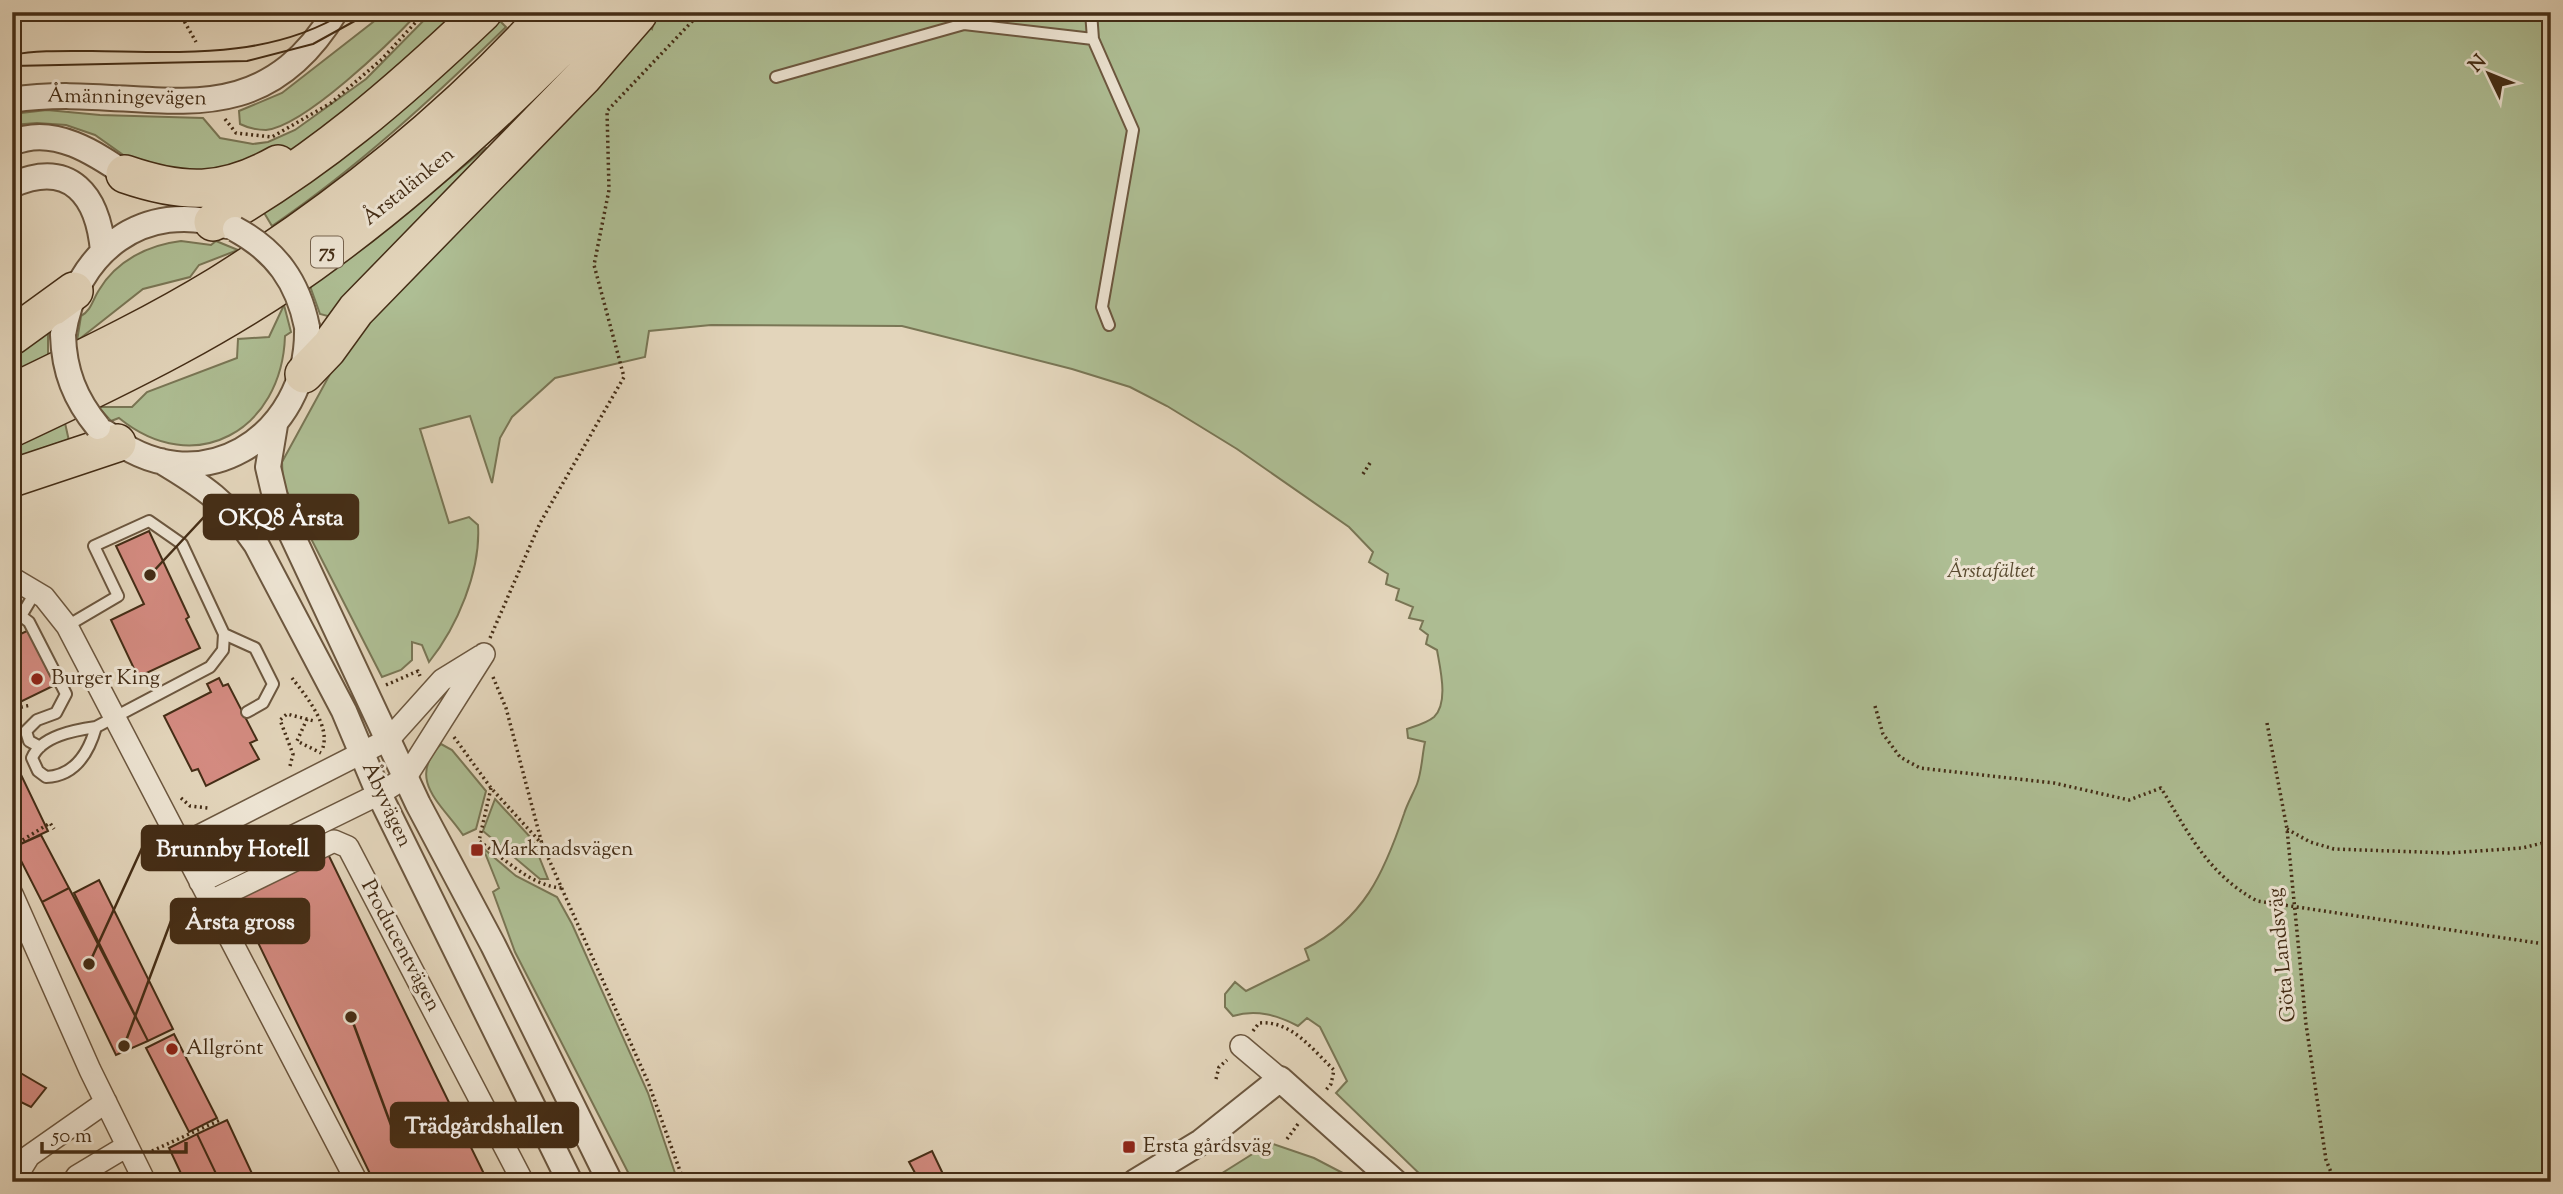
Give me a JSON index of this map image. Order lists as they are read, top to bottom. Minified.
{"streets":{"highway":["Årstalänken","75"],"street":["Åmänningevägen","Åbyvägen","Producentvägen"],"path":["Göta Landsväg"]},"parks":["Årstafältet"],"places":{"other":["OKQ8 Årsta","Burger King","Brunnby Hotell","Trädgårdshallen","Årsta gross","Allgrönt"],"transit":["Marknadsvägen","Ersta gårdsväg"]},"scale_bar":"50 m","north":"top left"}
